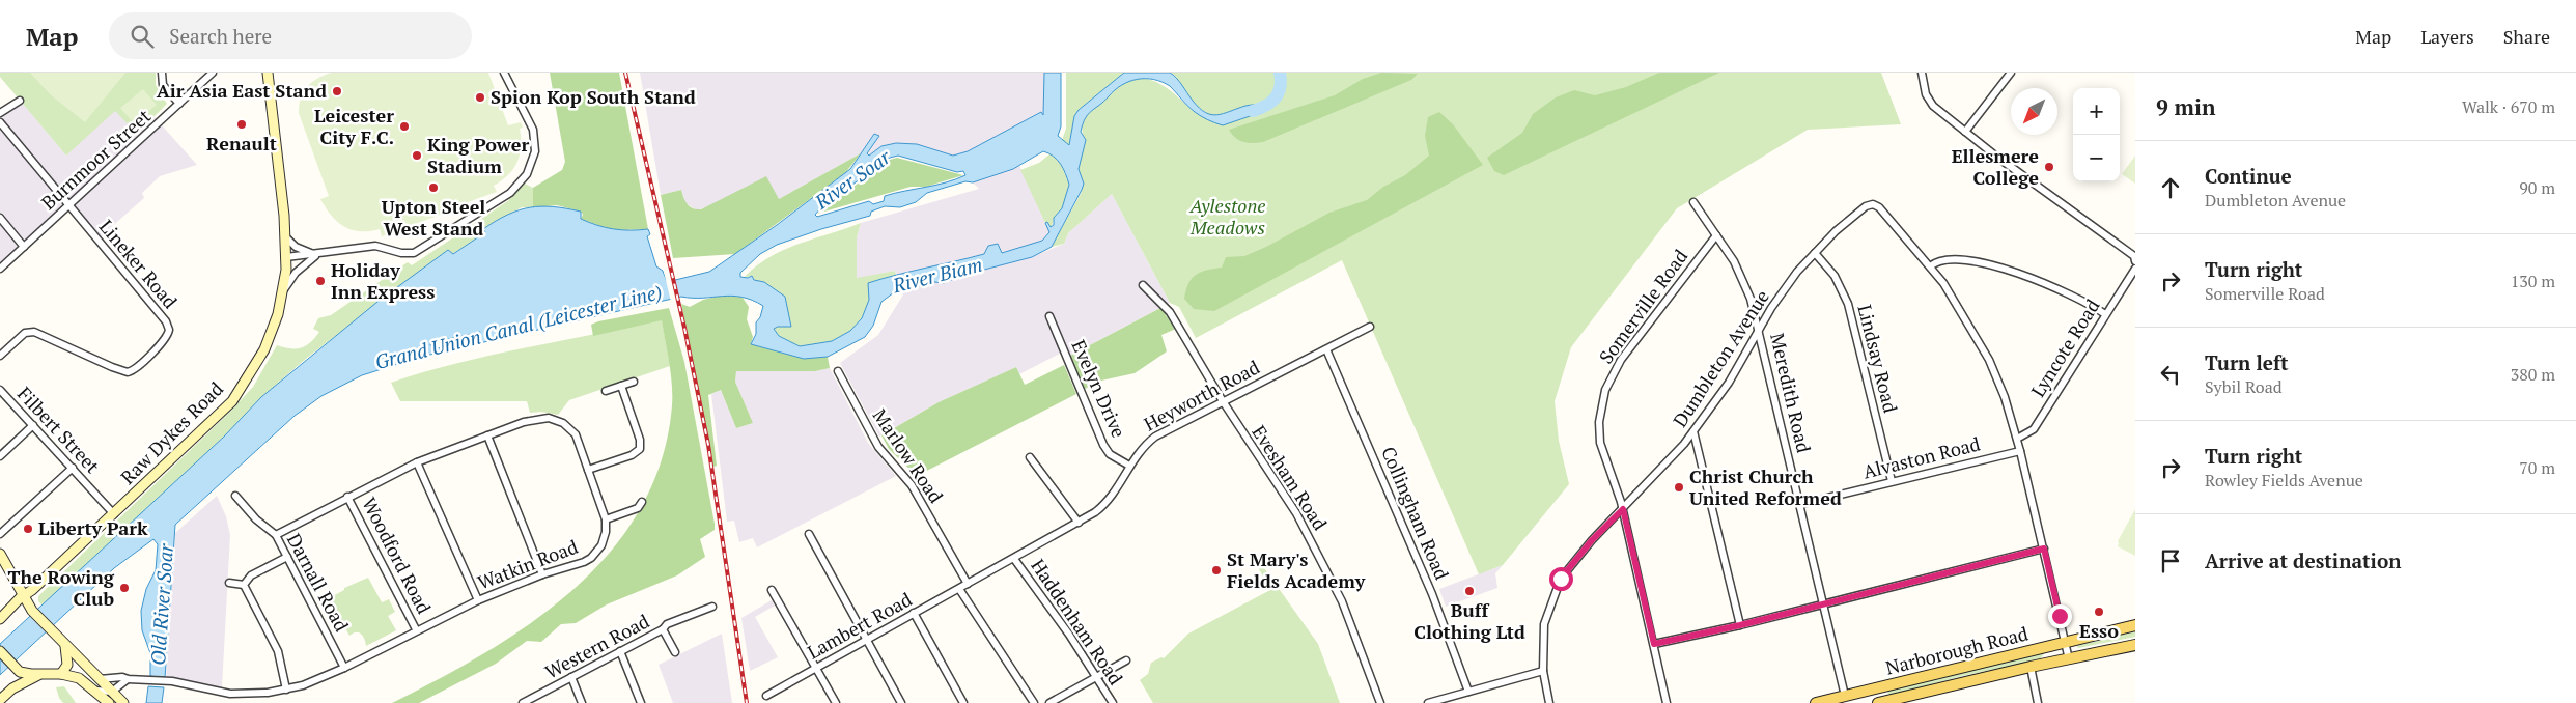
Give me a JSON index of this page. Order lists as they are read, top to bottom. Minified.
{"streets":{"main road":["Narborough Road"],"street":["Burnmoor Street","Lineker Road","Somerville Road","Lyncote Road","Dumbleton Avenue","Lindsay Road","Evelyn Drive","Meredith Road","Heyworth Road","Filbert Street","Raw Dykes Road","Marlow Road","Alvaston Road","Evesham Road","Collingham Road","Woodford Road","Watkin Road","Darnall Road","Haddenham Road","Lambert Road","Western Road"]},"crossings":[["Burnmoor Street","Lineker Road"],["Somerville Road","Dumbleton Avenue"],["Somerville Road","Meredith Road"],["Dumbleton Avenue","Lindsay Road"],["Dumbleton Avenue","Meredith Road"],["Lindsay Road","Alvaston Road"],["Evelyn Drive","Heyworth Road"],["Meredith Road","Alvaston Road"],["Meredith Road","Narborough Road"],["Heyworth Road","Marlow Road"],["Heyworth Road","Evesham Road"],["Heyworth Road","Collingham Road"],["Heyworth Road","Haddenham Road"],["Heyworth Road","Lambert Road"],["Filbert Street","Raw Dykes Road"],["Marlow Road","Lambert Road"],["Woodford Road","Watkin Road"],["Watkin Road","Darnall Road"]],"water":["River Soar","River Biam","Grand Union Canal (Leicester Line)","Old River Soar"],"parks":["Aylestone Meadows"],"places":["Air Asia East Stand","Spion Kop South Stand","Renault","Leicester City F.C.","King Power Stadium","Ellesmere College","Upton Steel West Stand","Holiday Inn Express","Christ Church United Reformed","Liberty Park","St Mary's Fields Academy","The Rowing Club","Buff Clothing Ltd","Esso"],"north":"bottom left","page":{"header":"Map","search":"Search here","nav":["Map","Layers","Share"],"heading":["9 min","Walk · 670 m"],"map_buttons":["+","−"],"list":[["Continue","Dumbleton Avenue","90 m"],["Turn right","Somerville Road","130 m"],["Turn left","Sybil Road","380 m"],["Turn right","Rowley Fields Avenue","70 m"],"Arrive at destination"]}}
